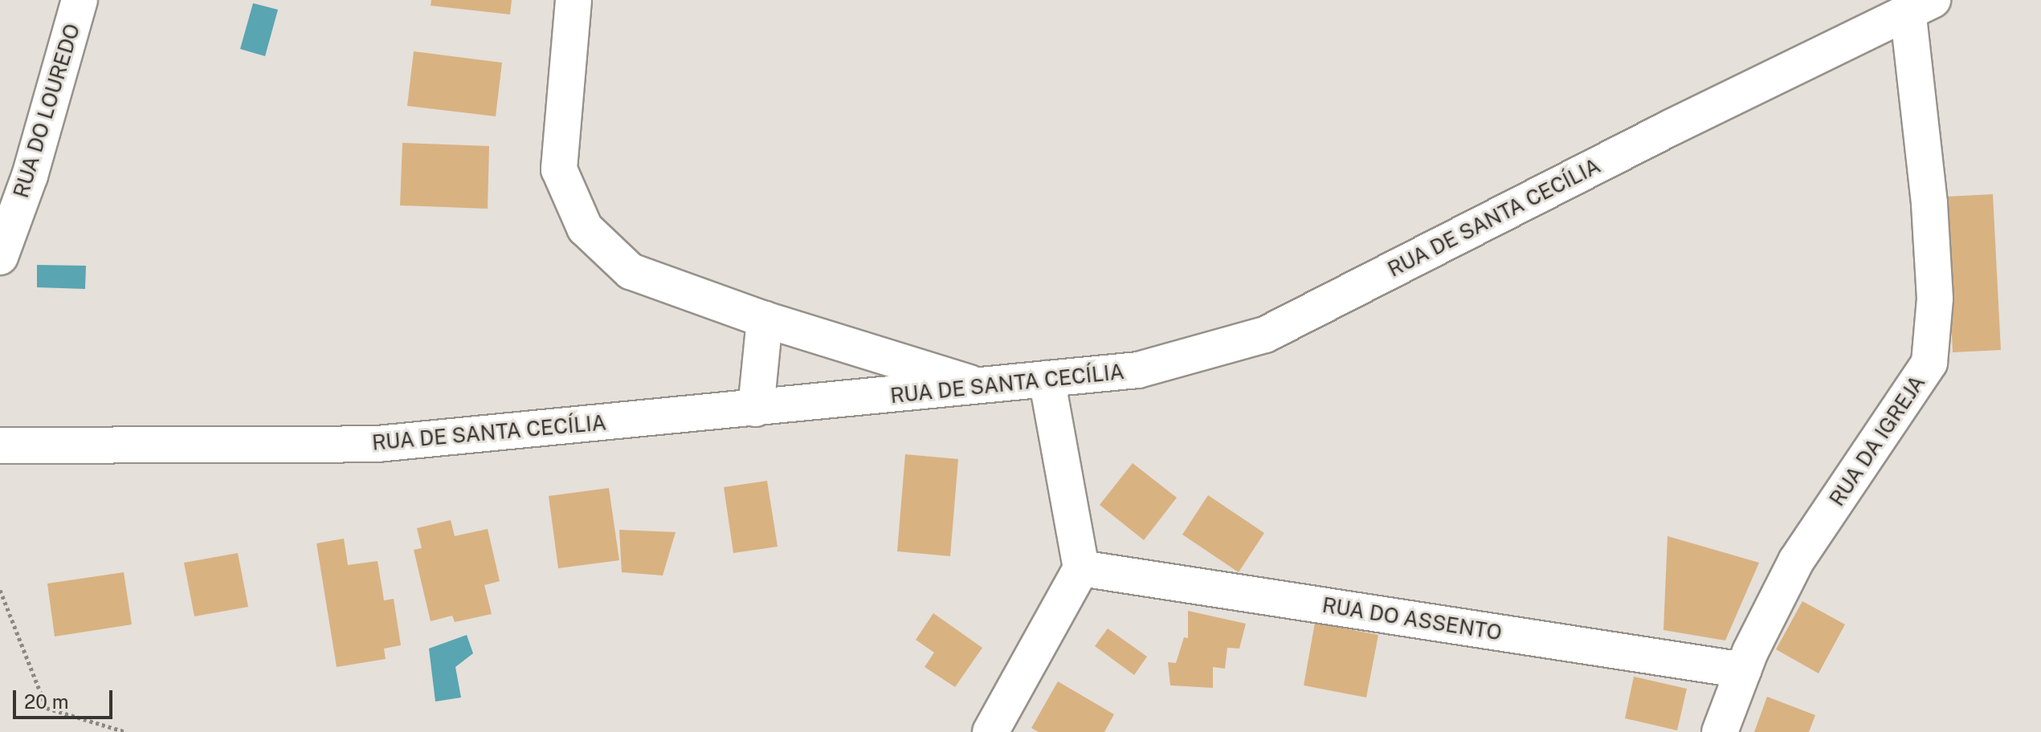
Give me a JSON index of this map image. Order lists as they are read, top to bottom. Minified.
{"streets":{"street":["RUA DO LOUREDO","RUA DE SANTA CECÍLIA","RUA DA IGREJA","RUA DO ASSENTO"]},"crossings":[["RUA DE SANTA CECÍLIA","RUA DA IGREJA"],["RUA DA IGREJA","RUA DO ASSENTO"]],"scale_bar":"20 m"}
